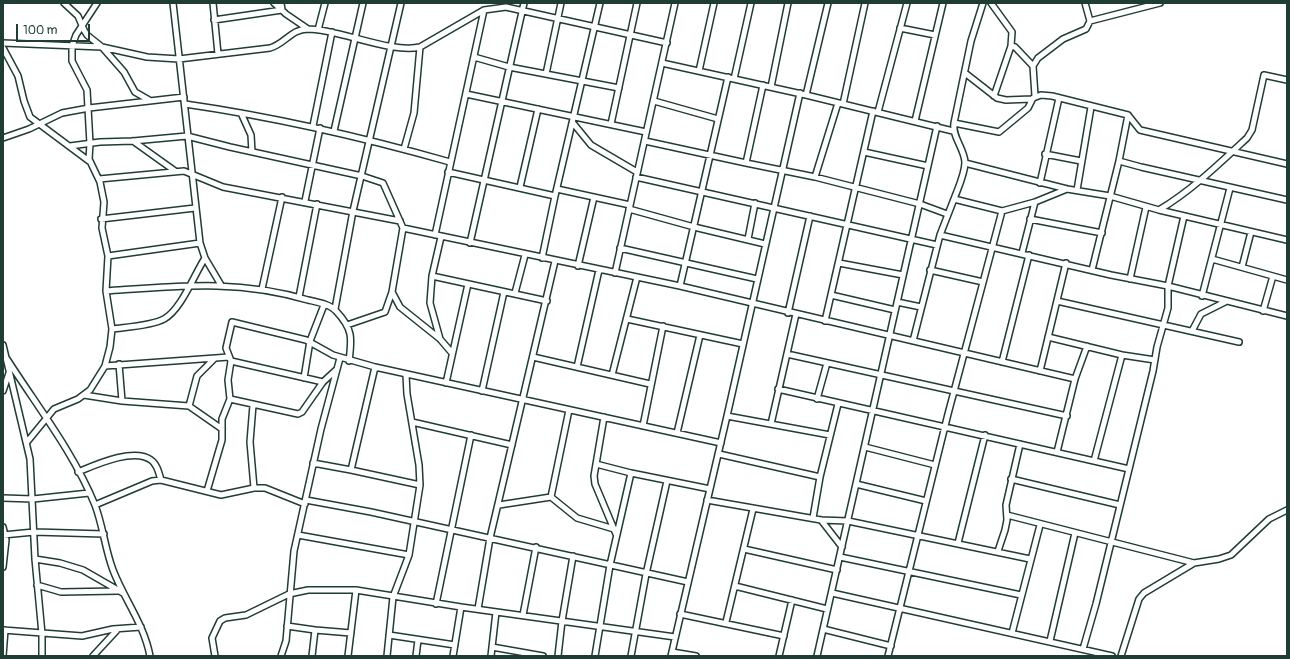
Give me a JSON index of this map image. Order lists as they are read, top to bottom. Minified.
{"scale_bar":"100 m"}
